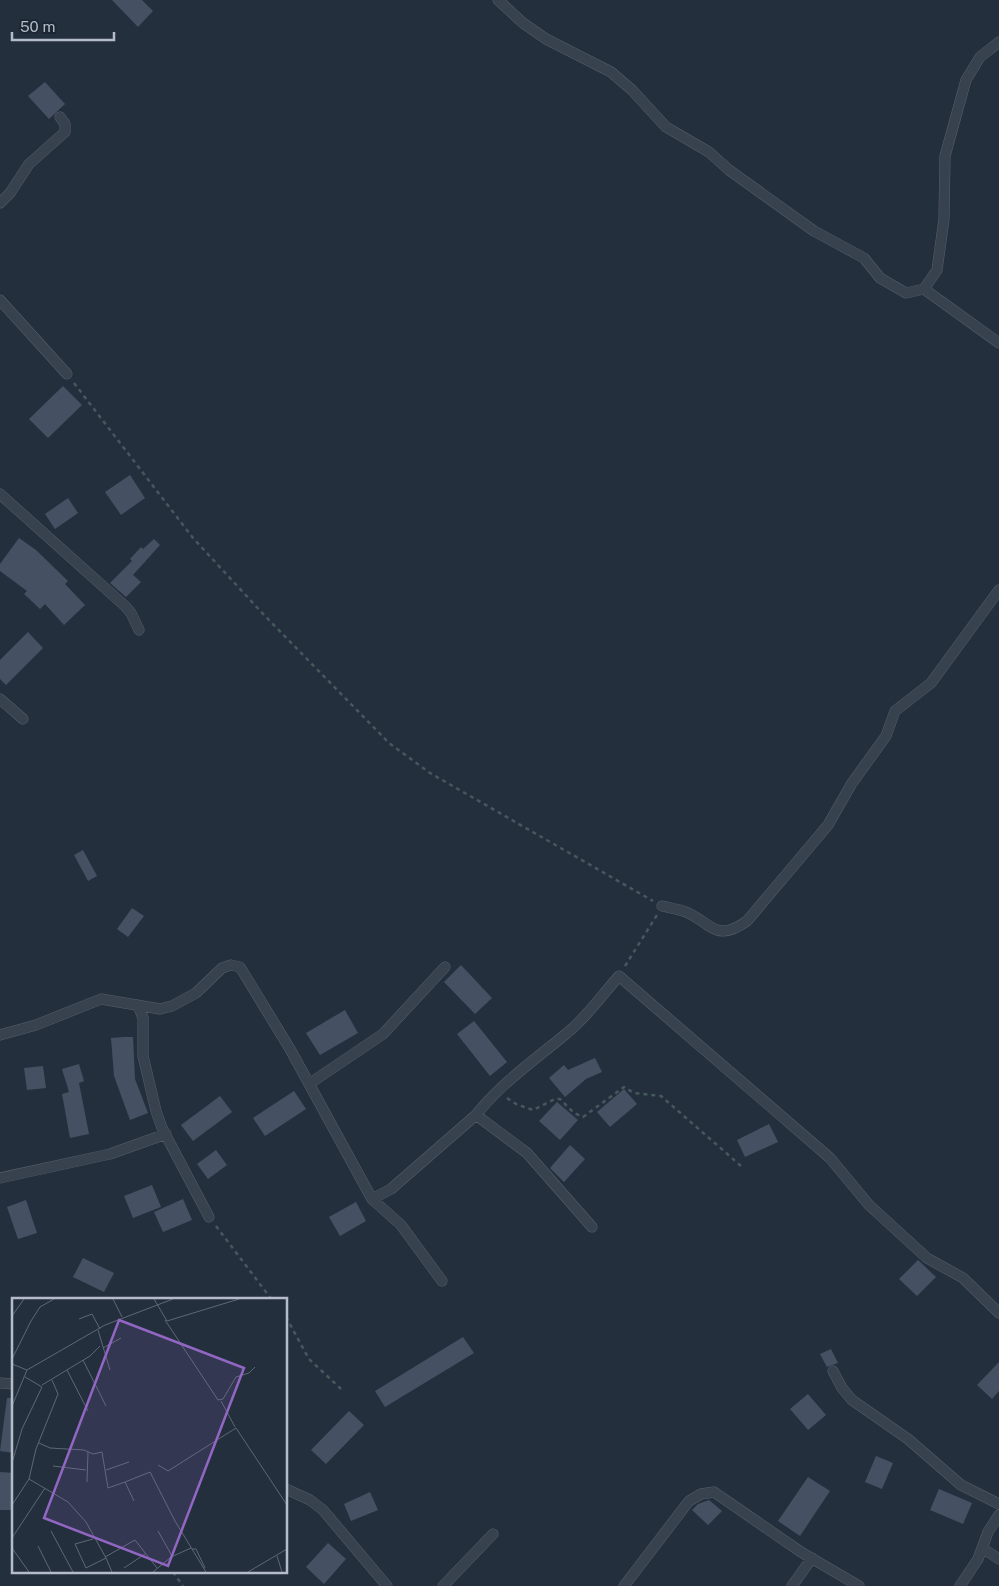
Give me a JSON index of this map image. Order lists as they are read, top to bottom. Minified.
{"scale_bar":"50 m"}
